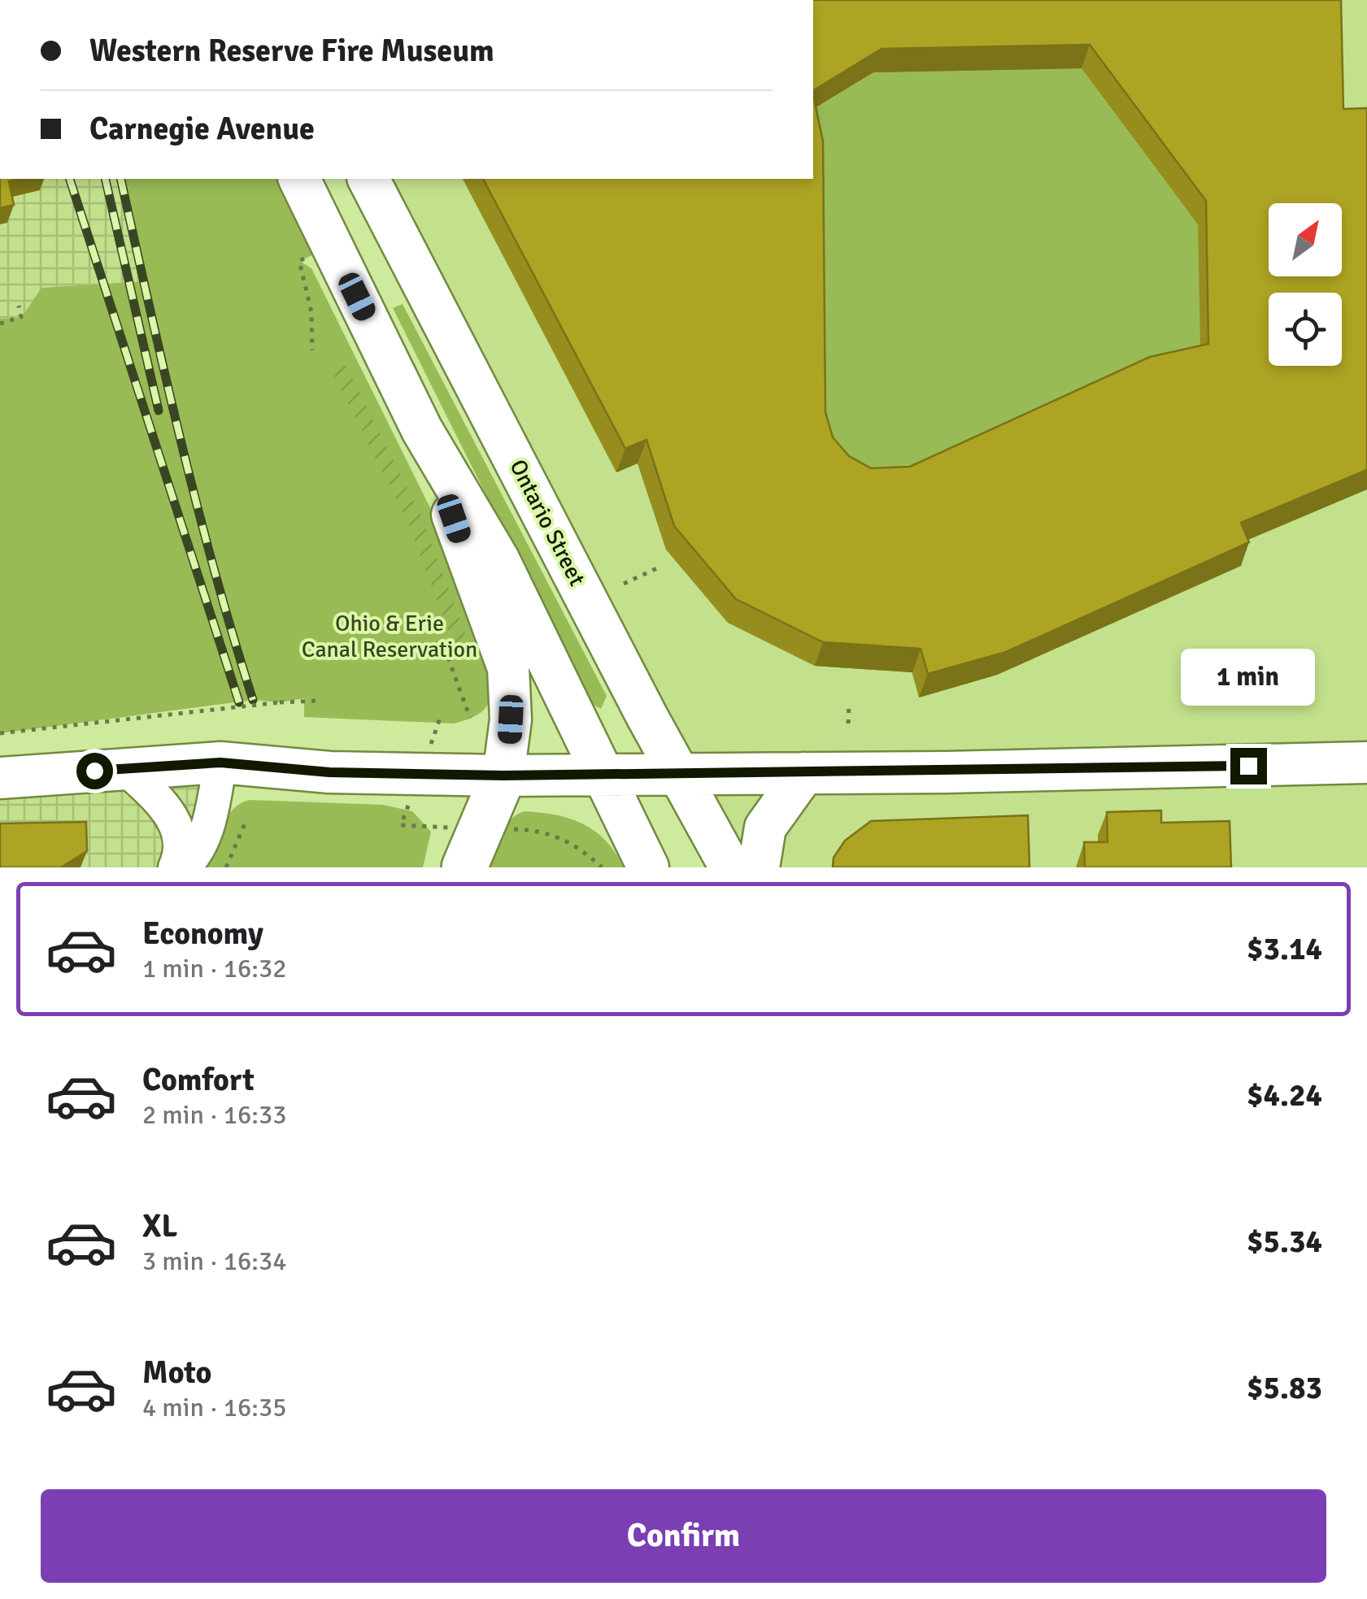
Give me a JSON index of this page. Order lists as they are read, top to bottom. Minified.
{"streets":{"main road":["Ontario Street"]},"parks":["Ohio & Erie Canal Reservation"],"north":"top right","page":{"banner":["Western Reserve Fire Museum","Carnegie Avenue"],"bubble":"1 min","list":[{"name":"Economy","note":"1 min · 16:32","value":"$3.14"},{"name":"Comfort","note":"2 min · 16:33","value":"$4.24"},{"name":"XL","note":"3 min · 16:34","value":"$5.34"},{"name":"Moto","note":"4 min · 16:35","value":"$5.83"}],"buttons":"Confirm"}}
